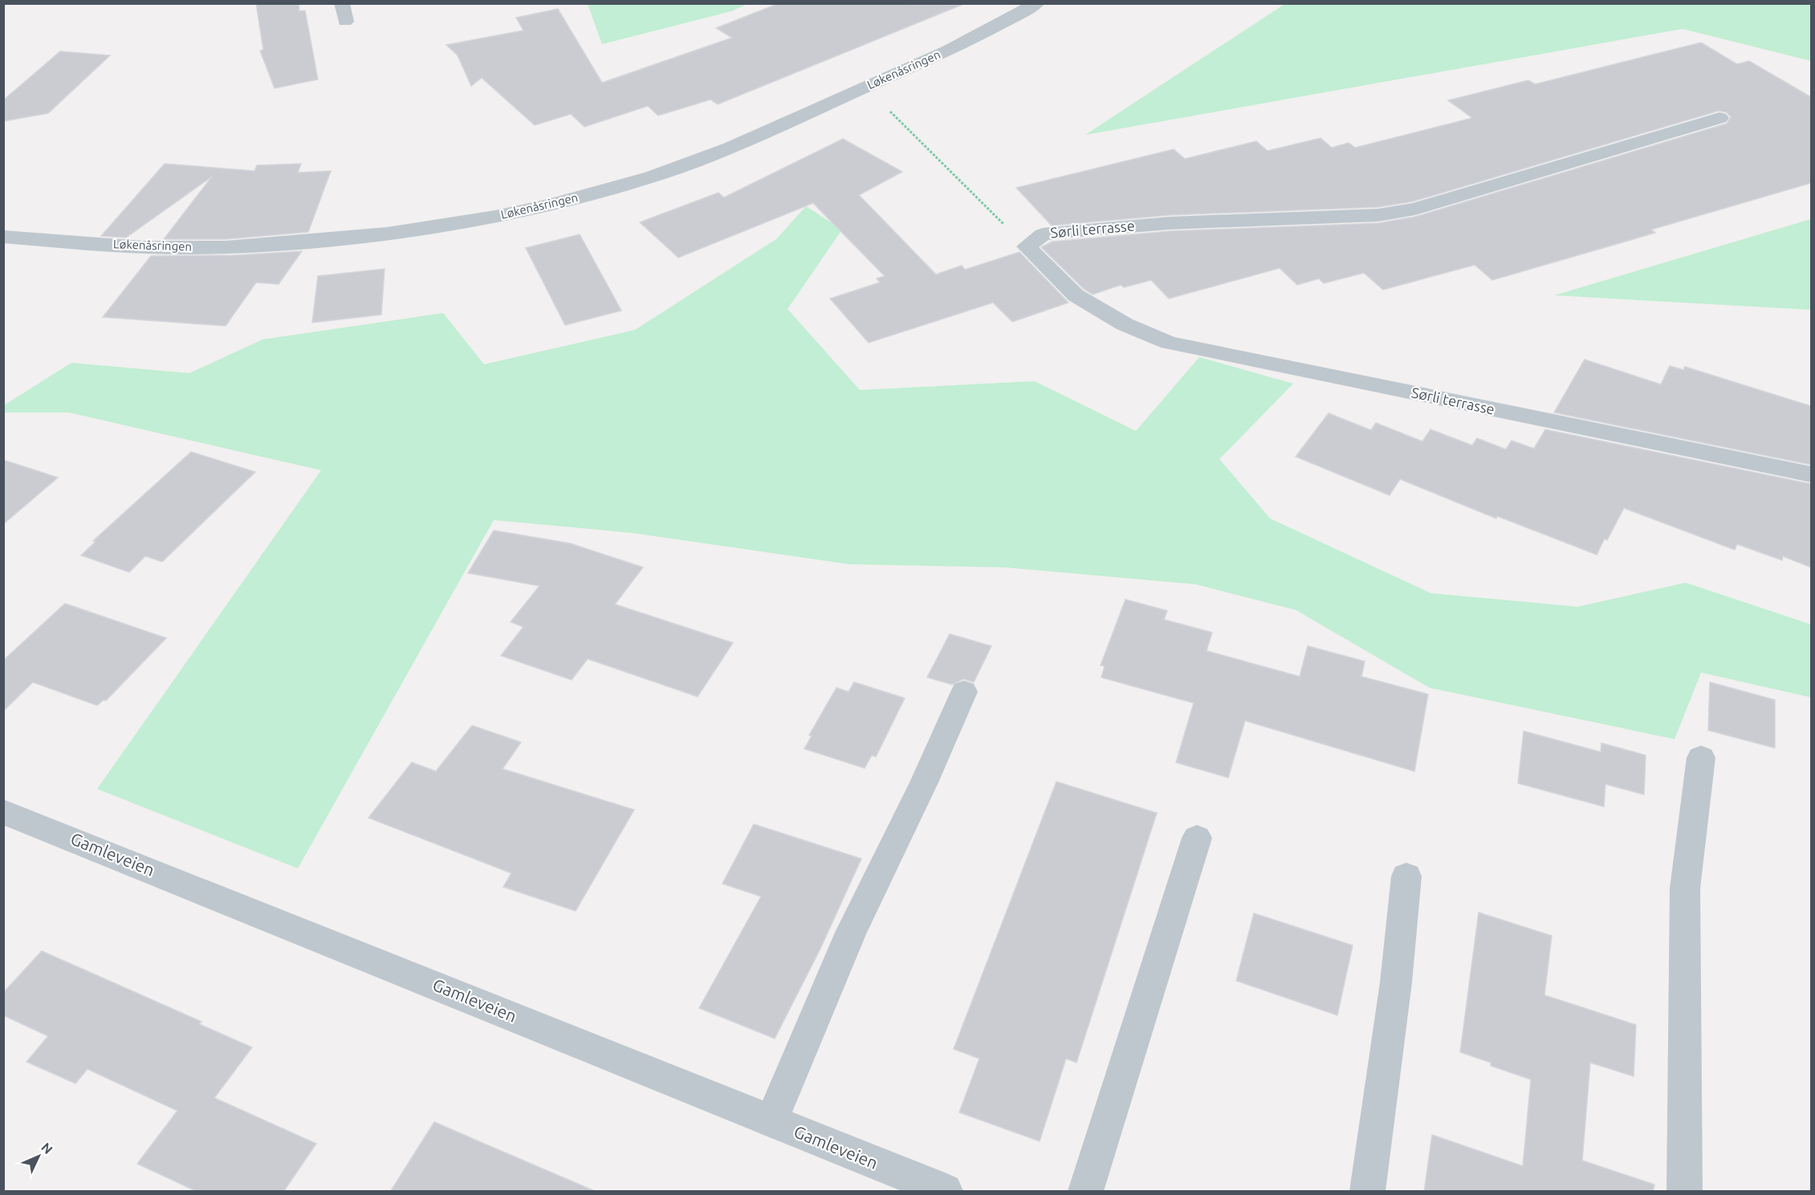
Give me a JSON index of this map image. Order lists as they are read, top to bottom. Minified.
{"streets":{"street":["Løkenåsringen","Sørli terrasse","Gamleveien"]},"north":"top right"}
